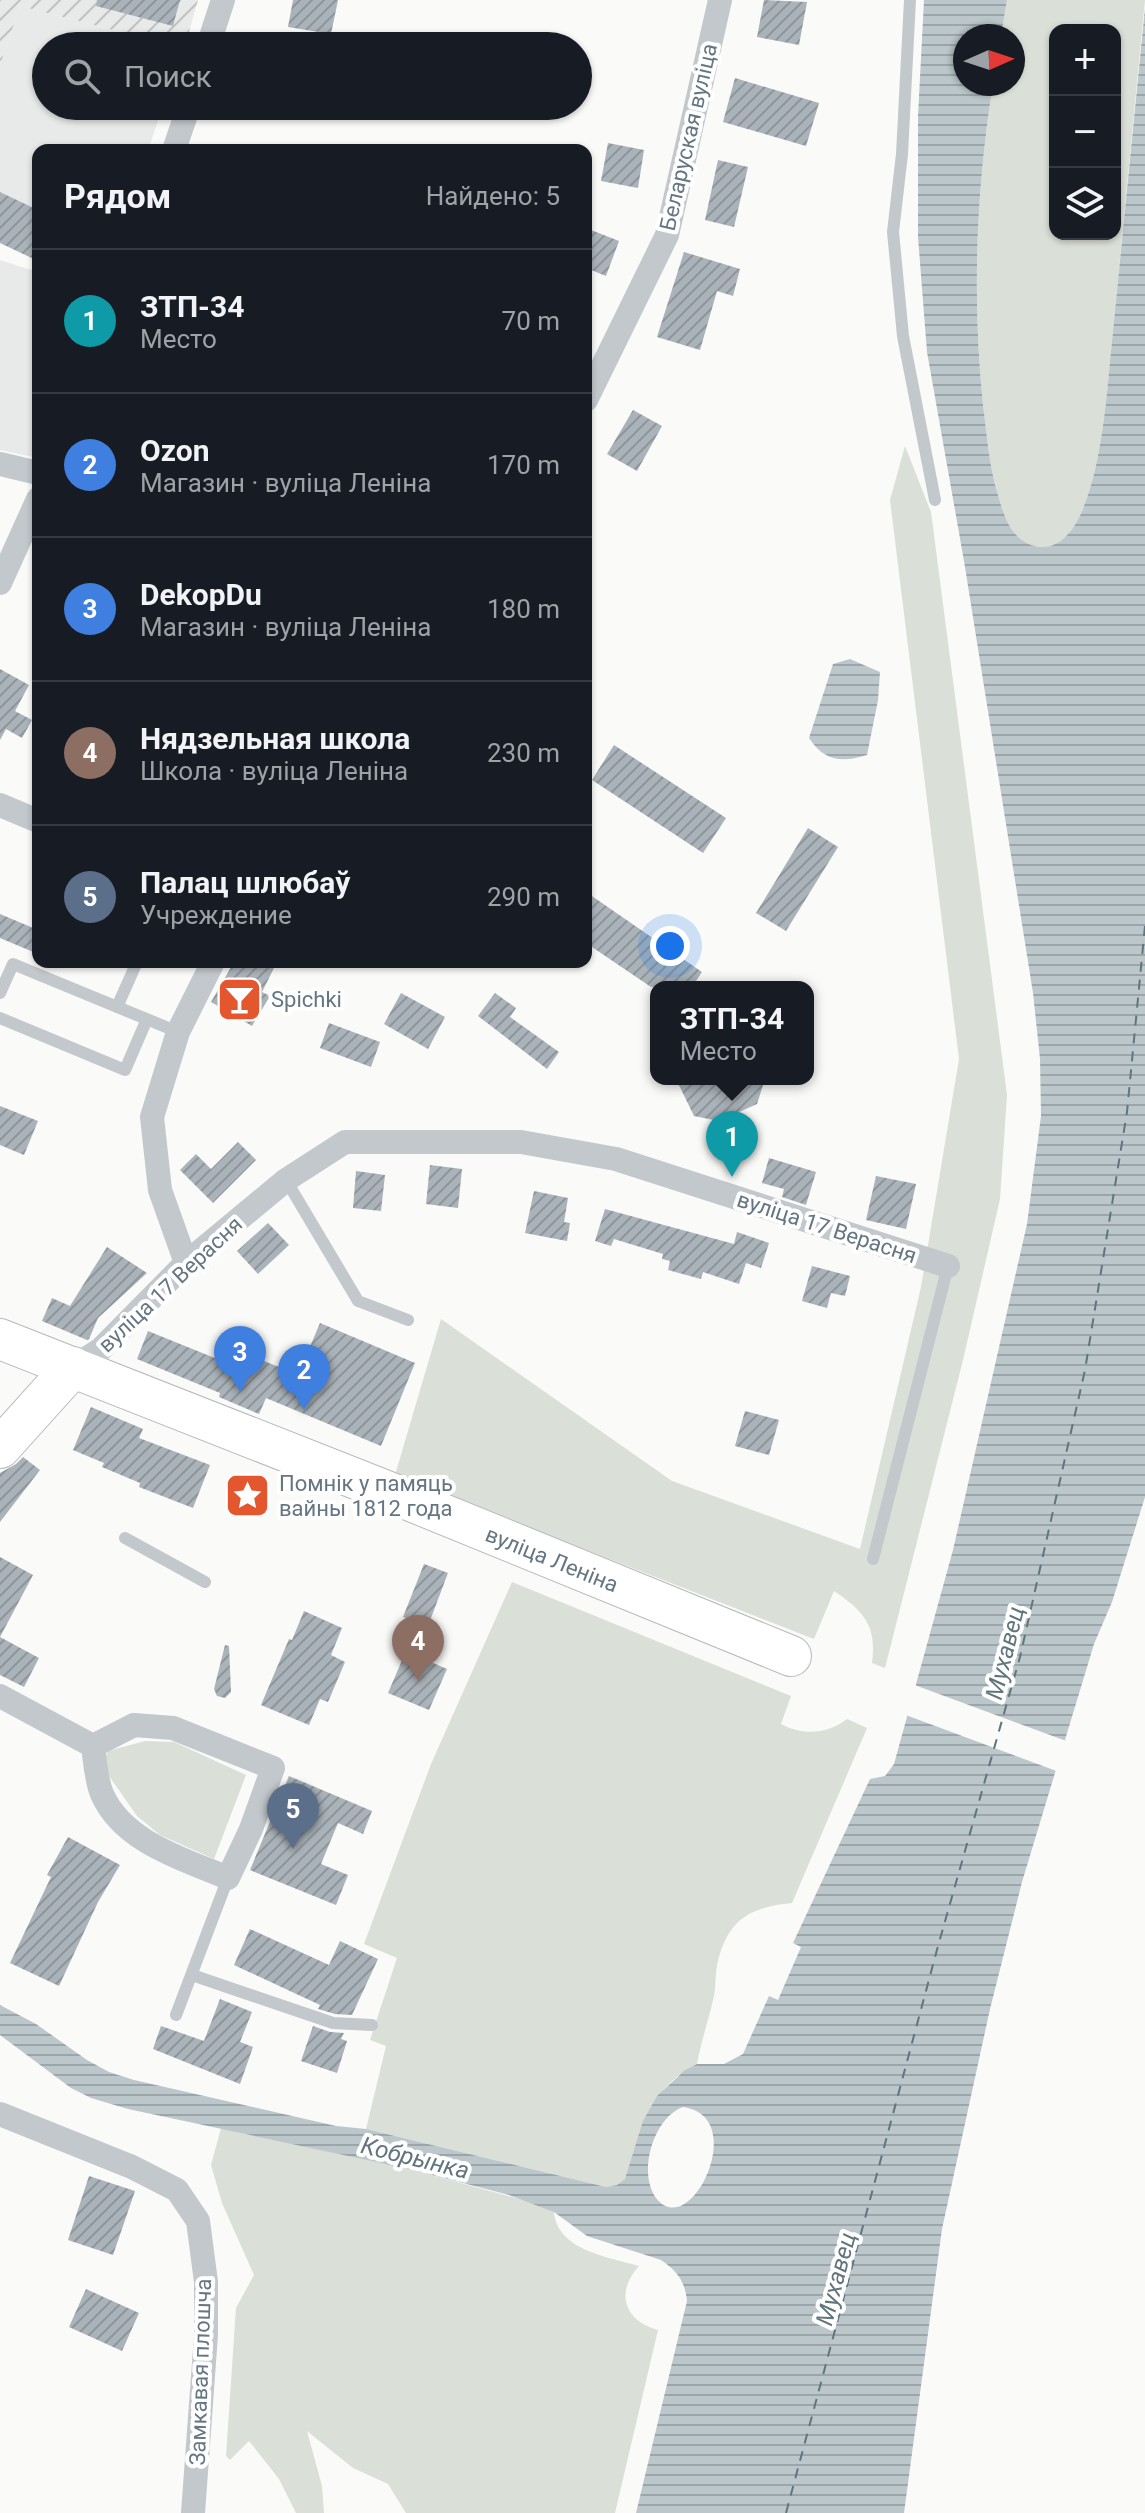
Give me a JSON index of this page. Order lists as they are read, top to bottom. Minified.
{"streets":{"main road":["вуліца Леніна"],"street":["Беларуская вуліца","вуліца 17 Верасня","Замкавая плошча"]},"crossings":[["вуліца 17 Верасня","вуліца Леніна"]],"water":["Мухавец","Кобрынка"],"places":{"bar":["Spichki"],"place":["Помнік у памяць вайны 1812 года"]},"north":"right","page":{"map_buttons":["+","−"],"search":"Поиск","heading":["Рядом","Найдено: 5"],"list":[{"mark":"1","name":"ЗТП-34","note":"Место","value":"70 m"},{"mark":"2","name":"Ozon","note":"Магазин · вуліца Леніна","value":"170 m"},{"mark":"3","name":"DekopDu","note":"Магазин · вуліца Леніна","value":"180 m"},{"mark":"4","name":"Нядзельная школа","note":"Школа · вуліца Леніна","value":"230 m"},{"mark":"5","name":"Палац шлюбаў","note":"Учреждение","value":"290 m"}],"popup":["ЗТП-34","Место"],"pins":["1","3","2","4","5"]}}
